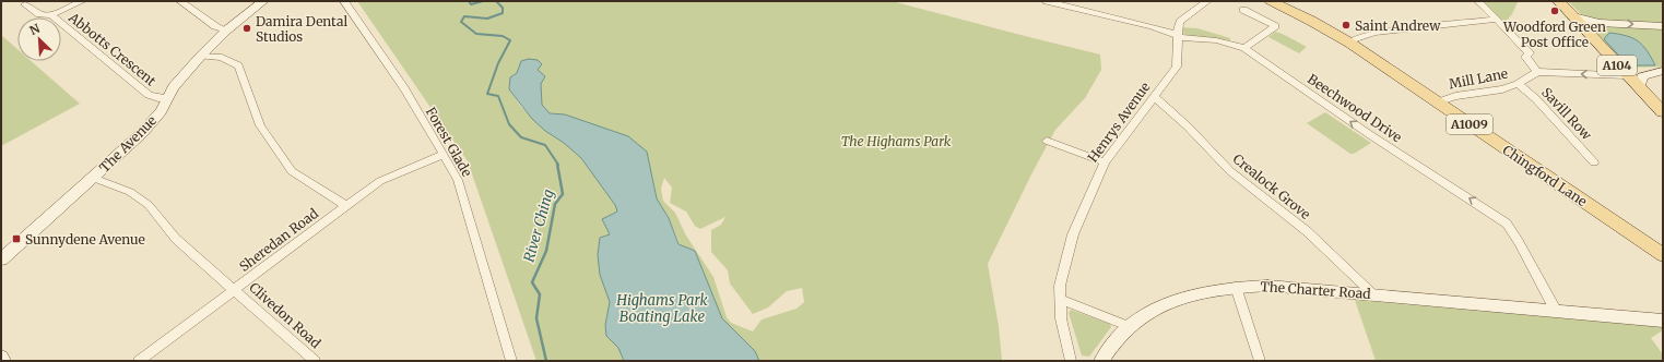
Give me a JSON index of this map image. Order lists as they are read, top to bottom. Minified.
{"streets":{"main road":["A104","A1009","Chingford Lane"],"street":["Abbotts Crescent","Mill Lane","Beechwood Drive","Savill Row","Henrys Avenue","Forest Glade","The Avenue","Crealock Grove","Sheredan Road","The Charter Road","Clivedon Road"]},"crossings":[["Abbotts Crescent","The Avenue"],["Mill Lane","Savill Row"],["Mill Lane","Chingford Lane"],["Beechwood Drive","Henrys Avenue"],["Beechwood Drive","The Charter Road"],["Henrys Avenue","Crealock Grove"],["Forest Glade","Sheredan Road"],["Crealock Grove","The Charter Road"],["Sheredan Road","Clivedon Road"]],"one_way":["Beechwood Drive"],"water":["River Ching","Highams Park Boating Lake"],"parks":["The Highams Park"],"places":{"other":["Woodford Green Post Office","Saint Andrew","Damira Dental Studios"],"transit":["Sunnydene Avenue"]},"north":"top left"}
